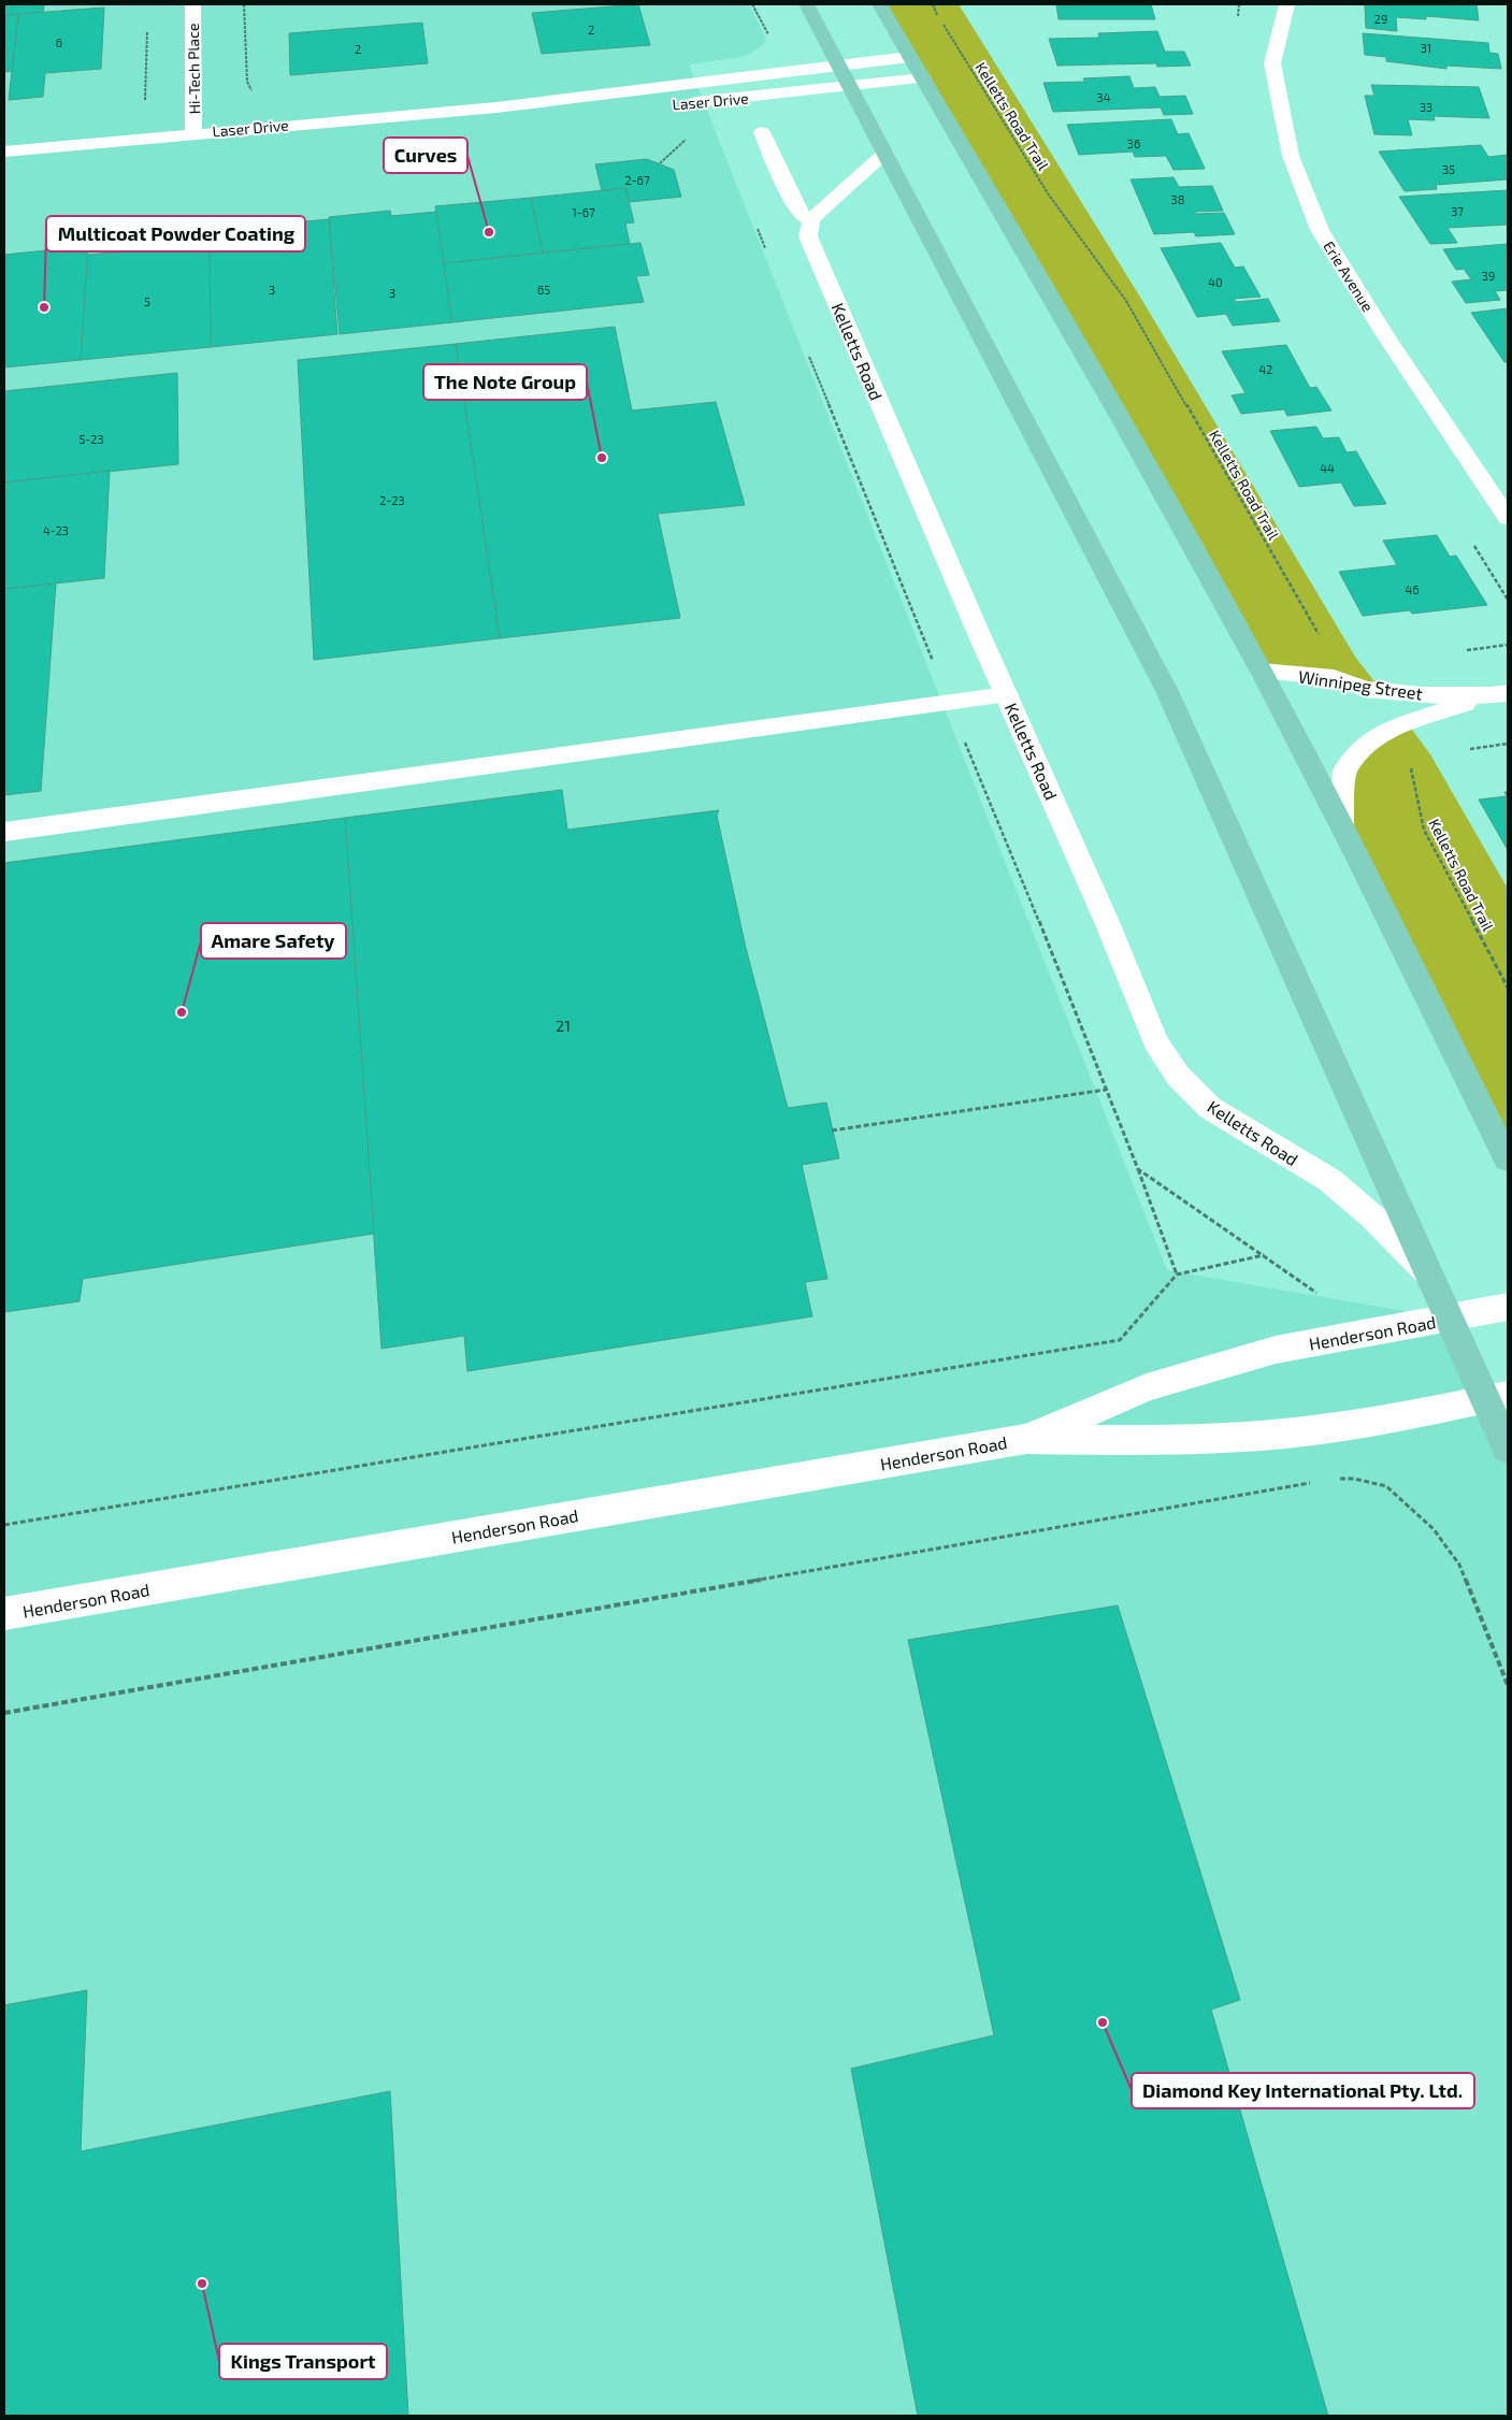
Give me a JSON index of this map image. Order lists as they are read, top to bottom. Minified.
{"streets":{"main road":["Kelletts Road"],"street":["Hi-Tech Place","Laser Drive","Erie Avenue","Winnipeg Street","Henderson Road"],"path":["Kelletts Road Trail"]},"crossings":[["Hi-Tech Place","Laser Drive"],["Laser Drive","Kelletts Road"],["Kelletts Road Trail","Winnipeg Street"],["Kelletts Road","Henderson Road"]],"places":["Curves","Multicoat Powder Coating","The Note Group","Amare Safety","Diamond Key International Pty. Ltd.","Kings Transport"],"house_numbers":["29","2","6","31","2","34","33","36","35","2-67","38","37","1-67","39","40","3","65","3","5","42","5-23","44","2-23","4-23","46","21"]}
